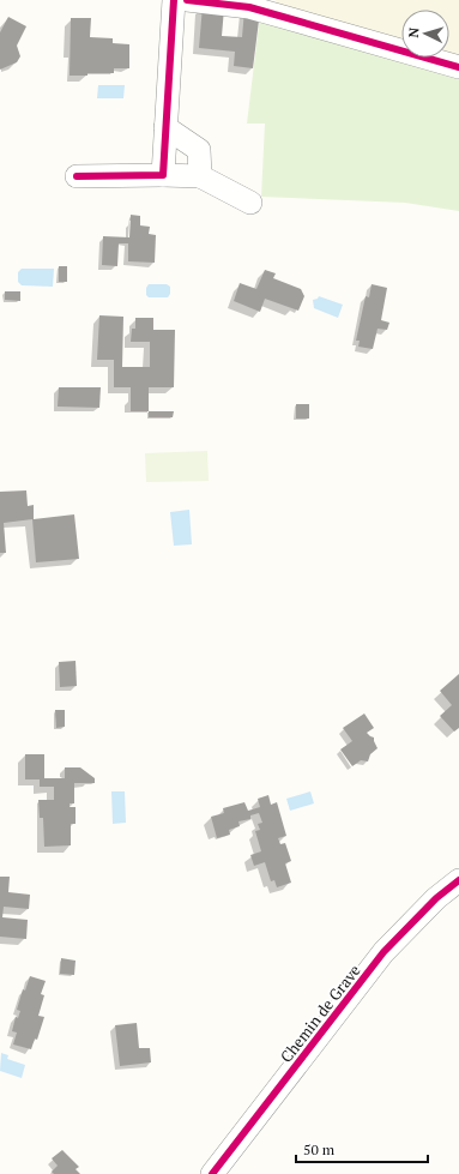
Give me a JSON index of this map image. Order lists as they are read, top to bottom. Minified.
{"streets":{"street":["Chemin de Grave"]},"scale_bar":"50 m","north":"left"}
